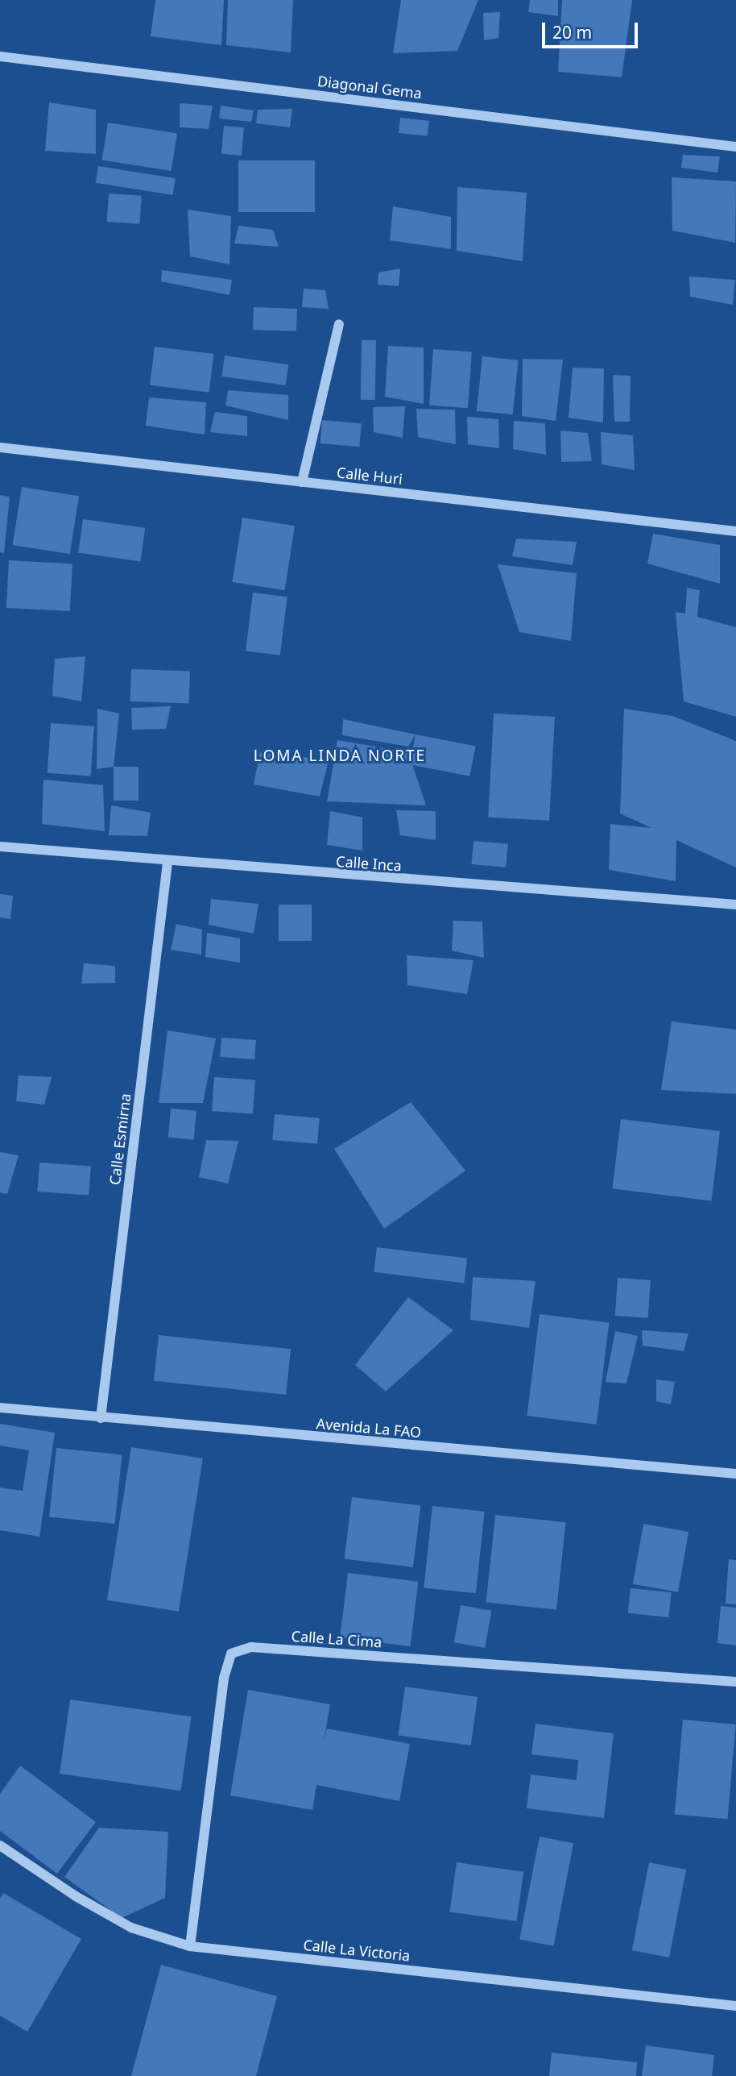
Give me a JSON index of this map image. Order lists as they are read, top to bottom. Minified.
{"streets":{"street":["Diagonal Gema","Calle Huri","Calle Inca","Calle Esmirna","Avenida La FAO","Calle La Cima","Calle La Victoria"]},"crossings":[["Calle Inca","Calle Esmirna"],["Calle Esmirna","Avenida La FAO"],["Calle La Cima","Calle La Victoria"]],"districts":["LOMA LINDA NORTE"],"scale_bar":"20 m"}
